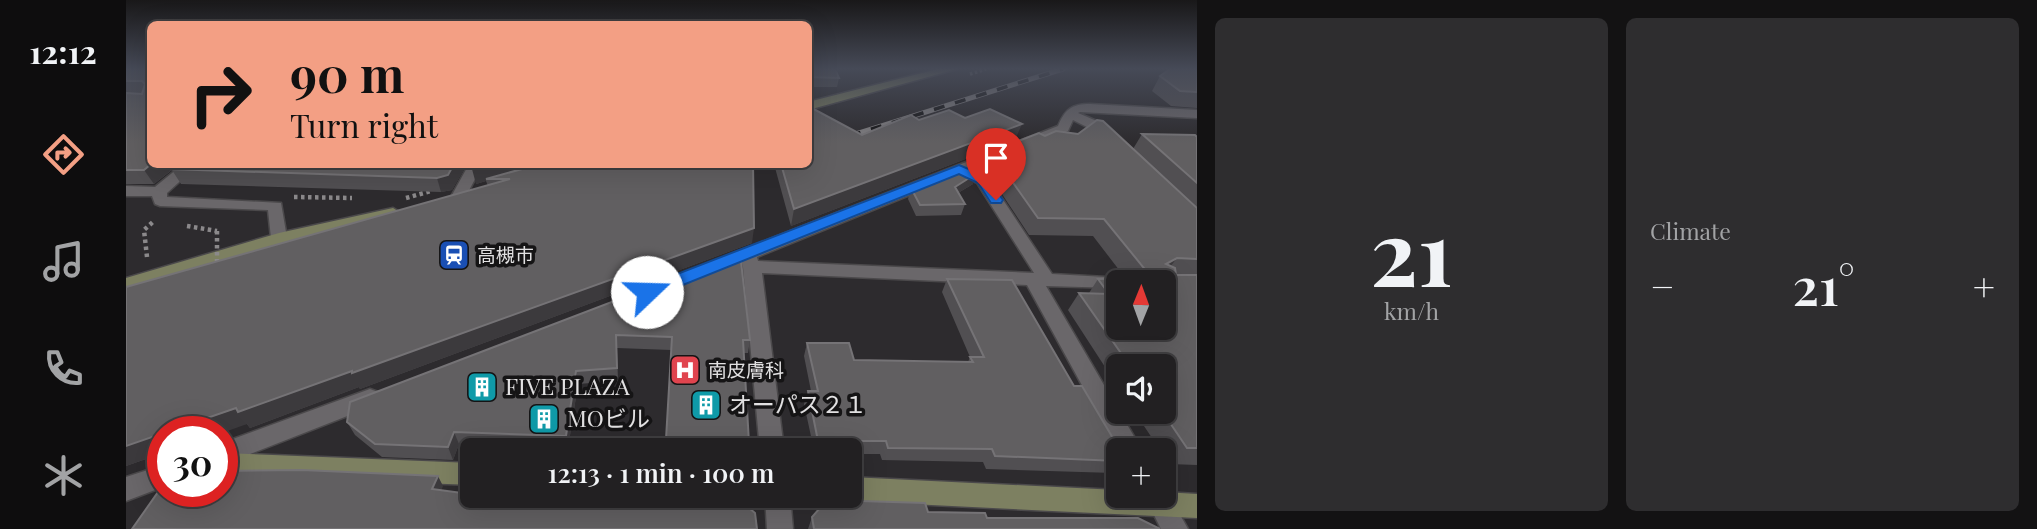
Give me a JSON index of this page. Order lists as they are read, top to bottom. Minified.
{"places":{"station":["高槻市"],"hospital":["南皮膚科"],"building":["FIVE PLAZA","オーパス２１","MOビル"]},"north":"top","page":{"tabs":"12:12","tile":[["21","km/h"],"Climate"],"turn":["90 m","Turn right"],"heat":["−","21°","+"],"map_buttons":"+","limit":"30","trip":"12:13 · 1 min · 100 m"}}
